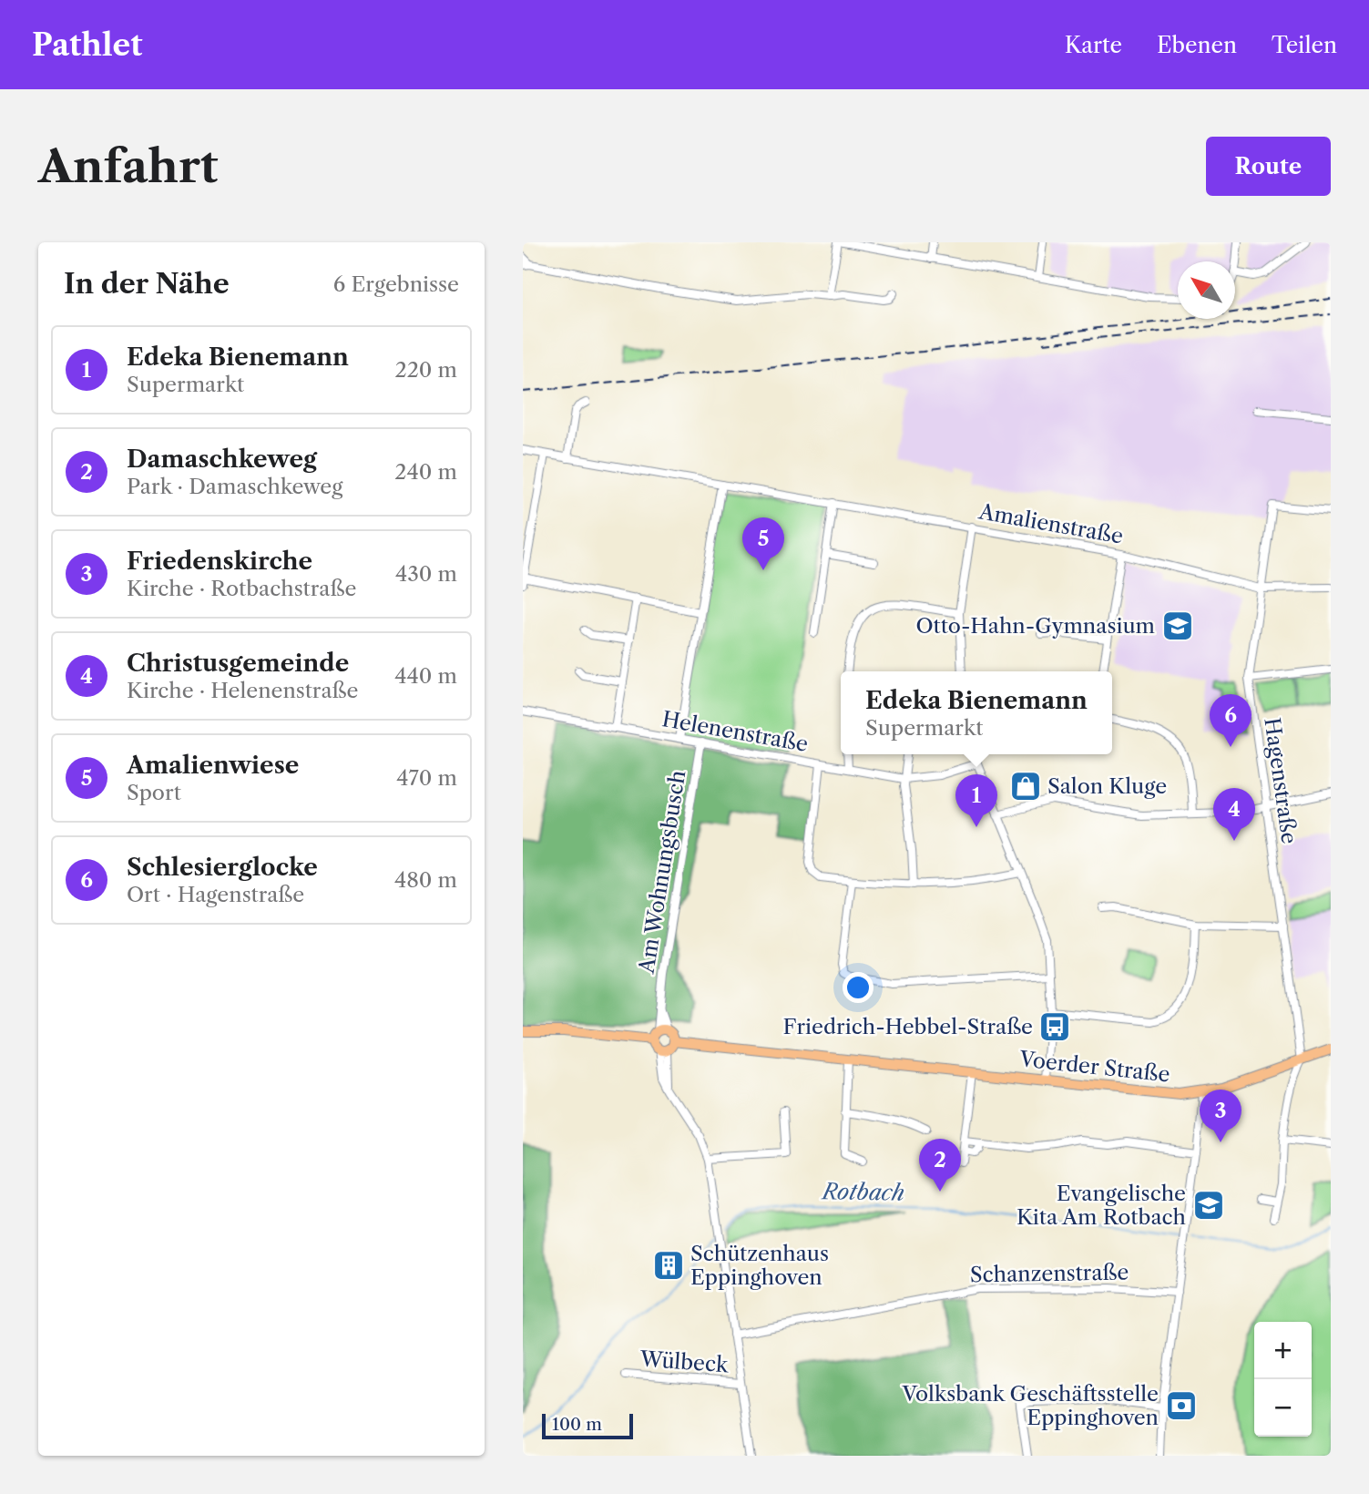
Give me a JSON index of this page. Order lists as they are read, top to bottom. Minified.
{"streets":{"main road":["Voerder Straße"],"street":["Amalienstraße","Helenenstraße","Hagenstraße","Am Wohnungsbusch","Schanzenstraße","Wülbeck"]},"crossings":[["Amalienstraße","Hagenstraße"],["Helenenstraße","Am Wohnungsbusch"],["Hagenstraße","Voerder Straße"],["Am Wohnungsbusch","Voerder Straße"]],"water":["Rotbach"],"places":{"school or university":["Otto-Hahn-Gymnasium","Evangelische Kita Am Rotbach"],"shop":["Salon Kluge"],"bus stop":["Friedrich-Hebbel-Straße"],"building":["Schützenhaus Eppinghoven"],"bank":["Volksbank Geschäftsstelle Eppinghoven"]},"scale_bar":"100 m","north":"top left","page":{"header":"Pathlet","nav":["Karte","Ebenen","Teilen"],"buttons":"Route","title":"Anfahrt","heading":["In der Nähe","6 Ergebnisse"],"list":[{"mark":"1","name":"Edeka Bienemann","note":"Supermarkt","value":"220 m"},{"mark":"2","name":"Damaschkeweg","note":"Park · Damaschkeweg","value":"240 m"},{"mark":"3","name":"Friedenskirche","note":"Kirche · Rotbachstraße","value":"430 m"},{"mark":"4","name":"Christusgemeinde","note":"Kirche · Helenenstraße","value":"440 m"},{"mark":"5","name":"Amalienwiese","note":"Sport","value":"470 m"},{"mark":"6","name":"Schlesierglocke","note":"Ort · Hagenstraße","value":"480 m"}],"pins":["5","6","1","4","3","2"],"popup":["Edeka Bienemann","Supermarkt"],"map_buttons":["+","−"],"scale":"100 m"}}
